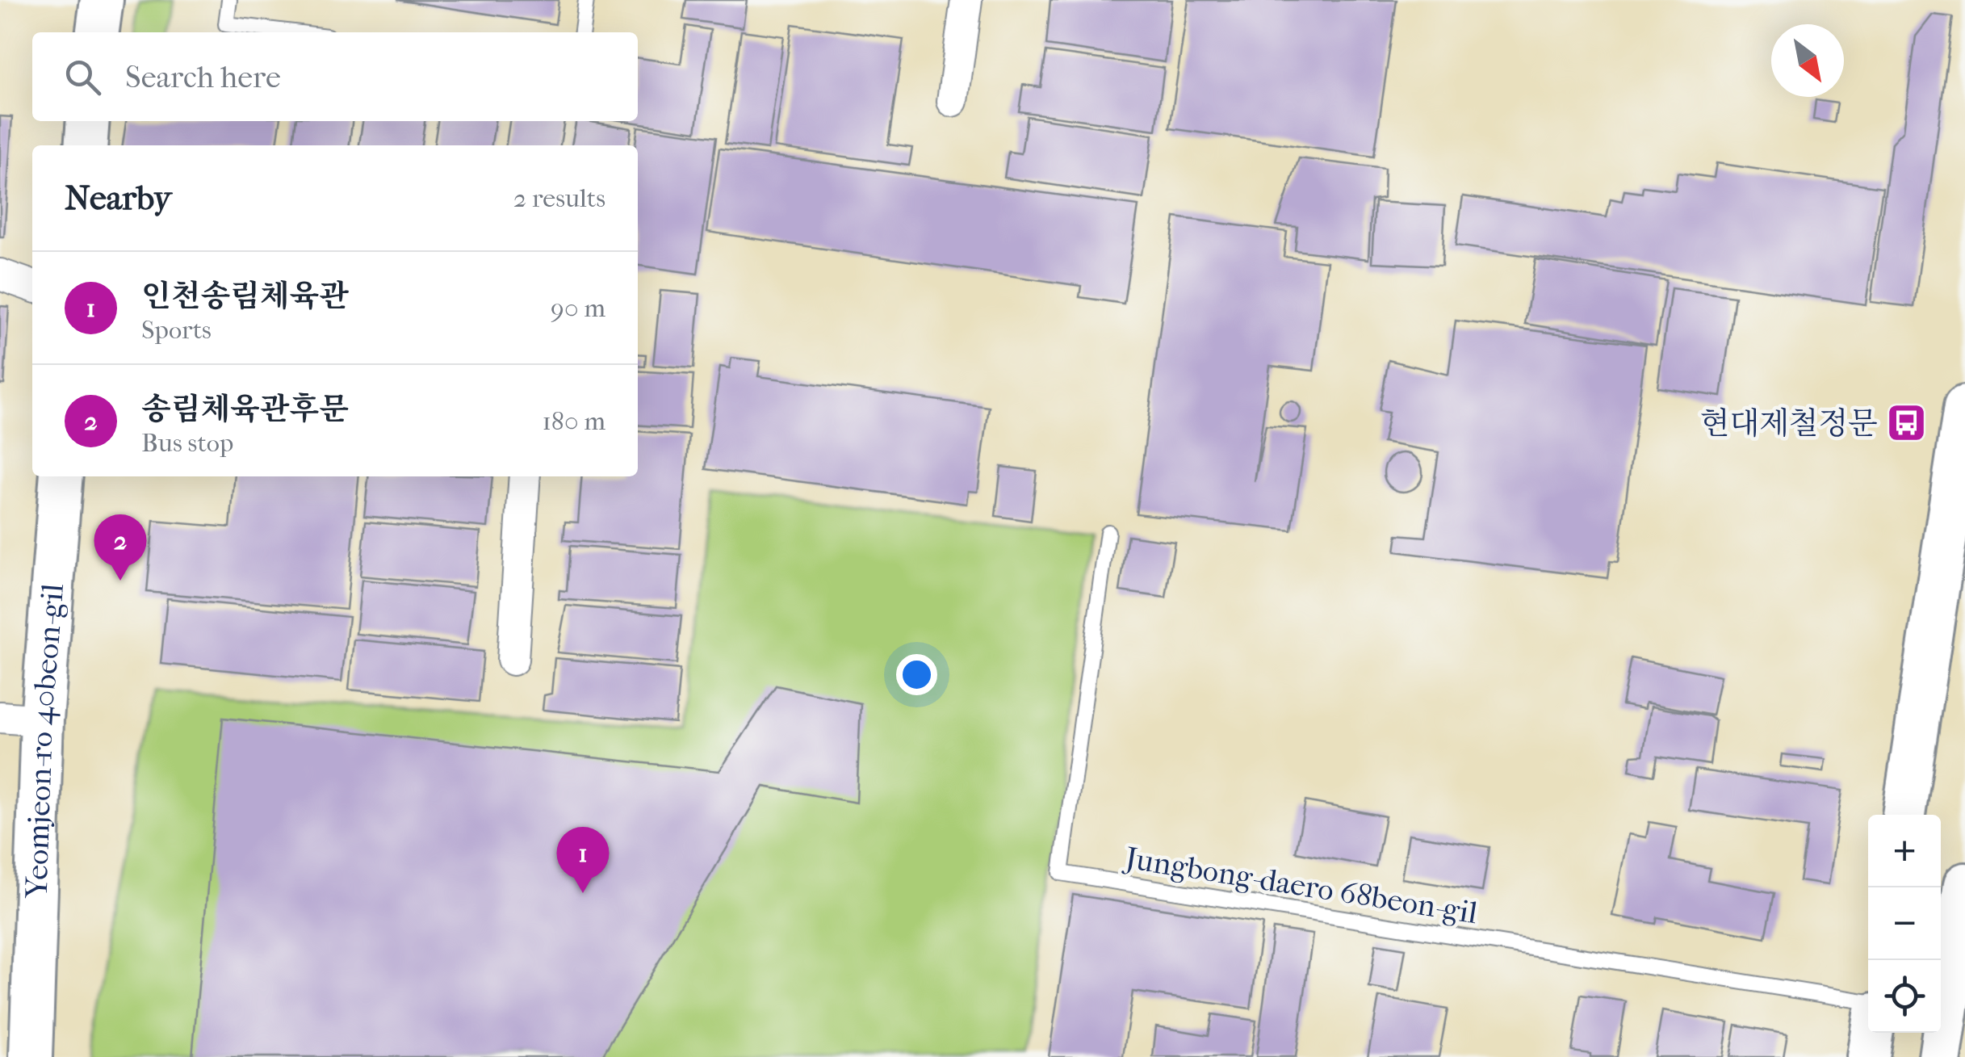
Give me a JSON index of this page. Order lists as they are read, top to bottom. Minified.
{"streets":{"street":["Yeomjeon-ro 40beon-gil"],"lane":["Jungbong-daero 68beon-gil"]},"places":{"bus stop":["현대제철정문"]},"north":"bottom right","page":{"search":"Search here","heading":["Nearby","2 results"],"list":[{"mark":"1","name":"인천송림체육관","note":"Sports","value":"90 m"},{"mark":"2","name":"송림체육관후문","note":"Bus stop","value":"180 m"}],"pins":["2","1"],"map_buttons":["+","−"]}}
